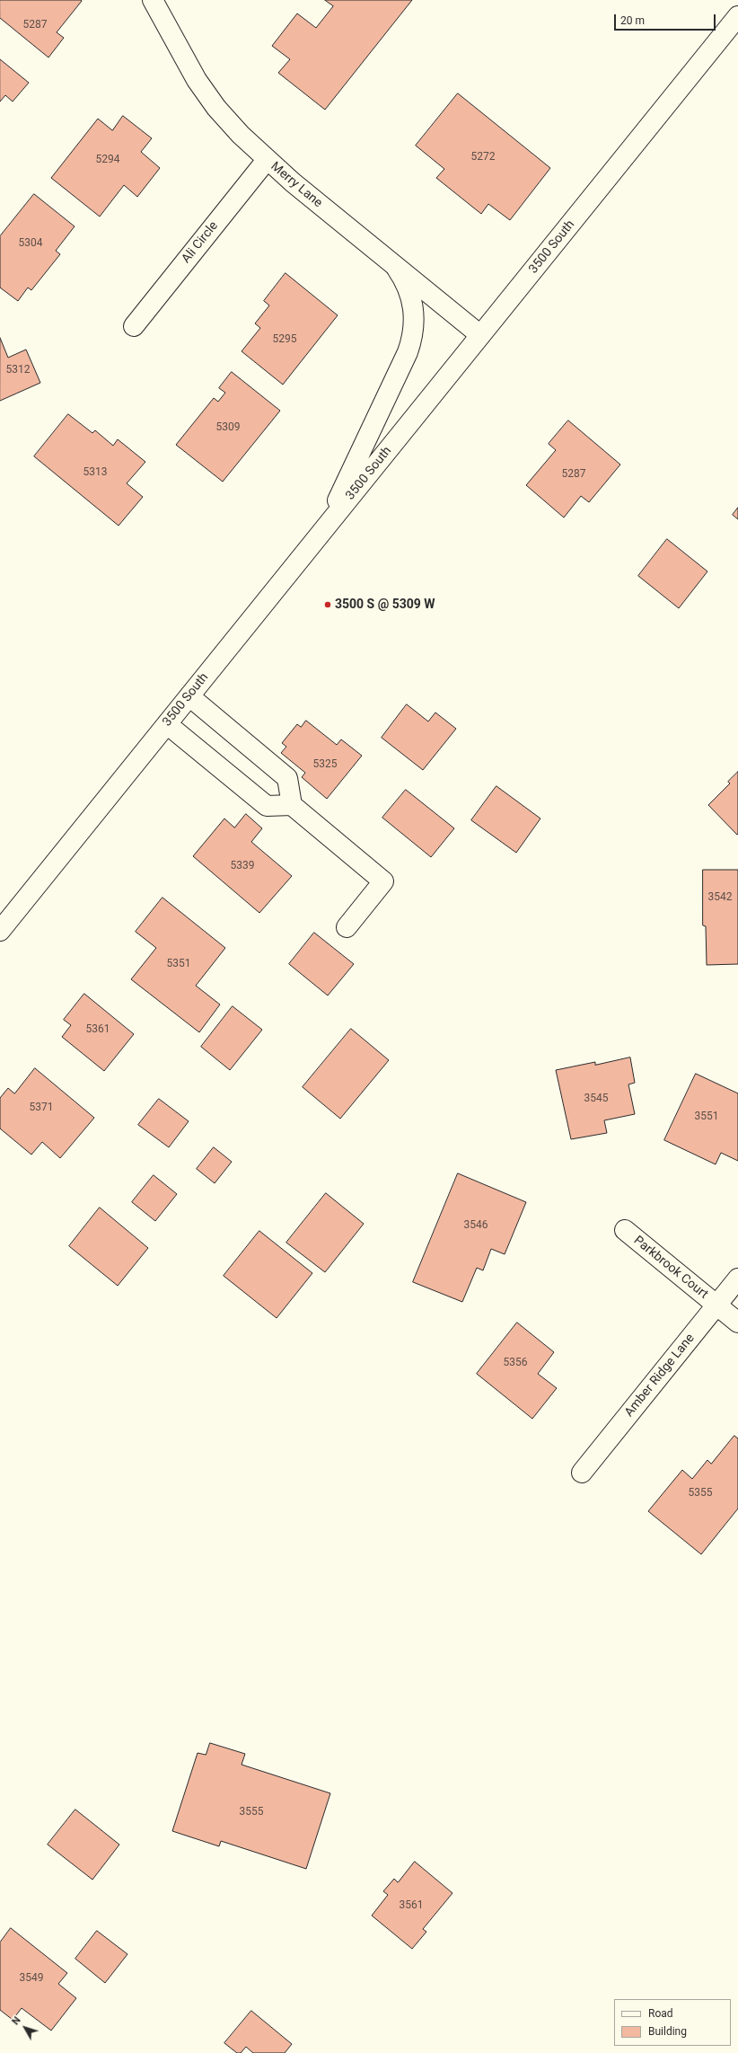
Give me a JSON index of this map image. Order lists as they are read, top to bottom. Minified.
{"streets":{"main road":["Merry Lane","Ali Circle","3500 South","Parkbrook Court","Amber Ridge Lane"]},"crossings":[["Merry Lane","Ali Circle"],["Merry Lane","3500 South"],["Parkbrook Court","Amber Ridge Lane"]],"places":["3500 S @ 5309 W"],"house_numbers":["5287","5272","5294","5304","5295","5312","5309","5313","5287","5325","5339","3542","5351","5361","3545","5371","3551","3546","5356","5355","3555","3561","3549"],"legend":["Road","Building"],"scale_bar":"20 m","north":"top left"}
